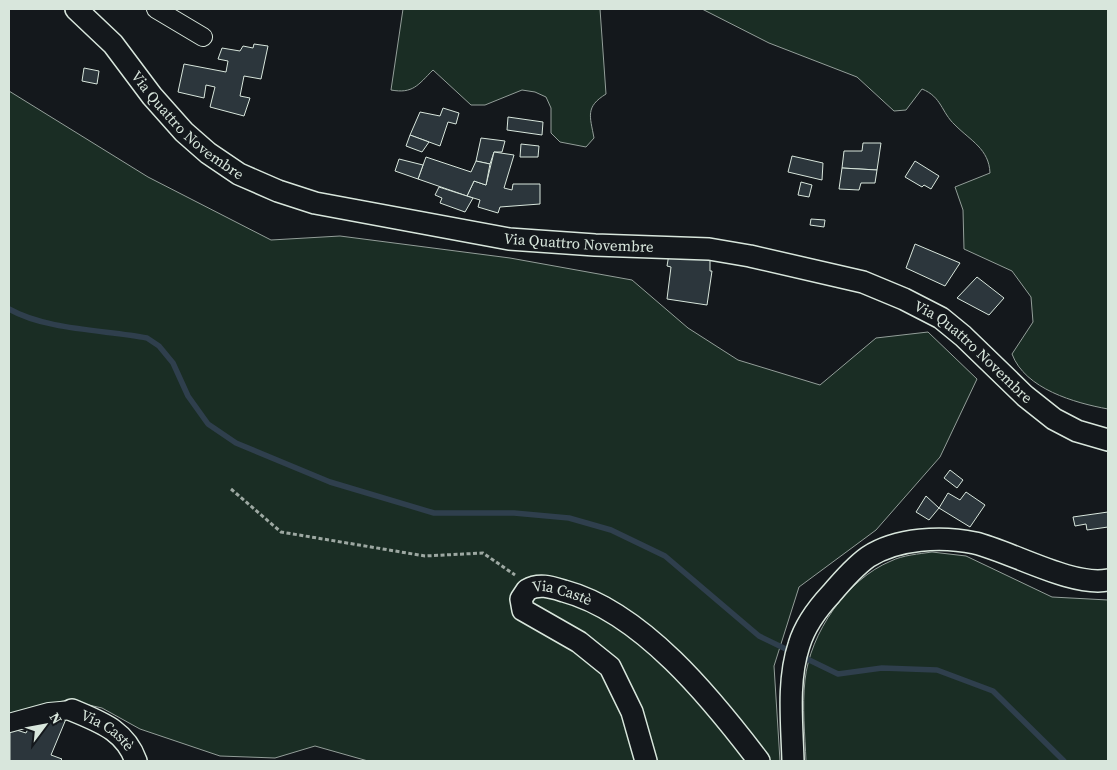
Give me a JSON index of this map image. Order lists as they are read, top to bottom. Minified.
{"streets":{"street":["Via Quattro Novembre","Via Castè"]},"north":"top right"}
